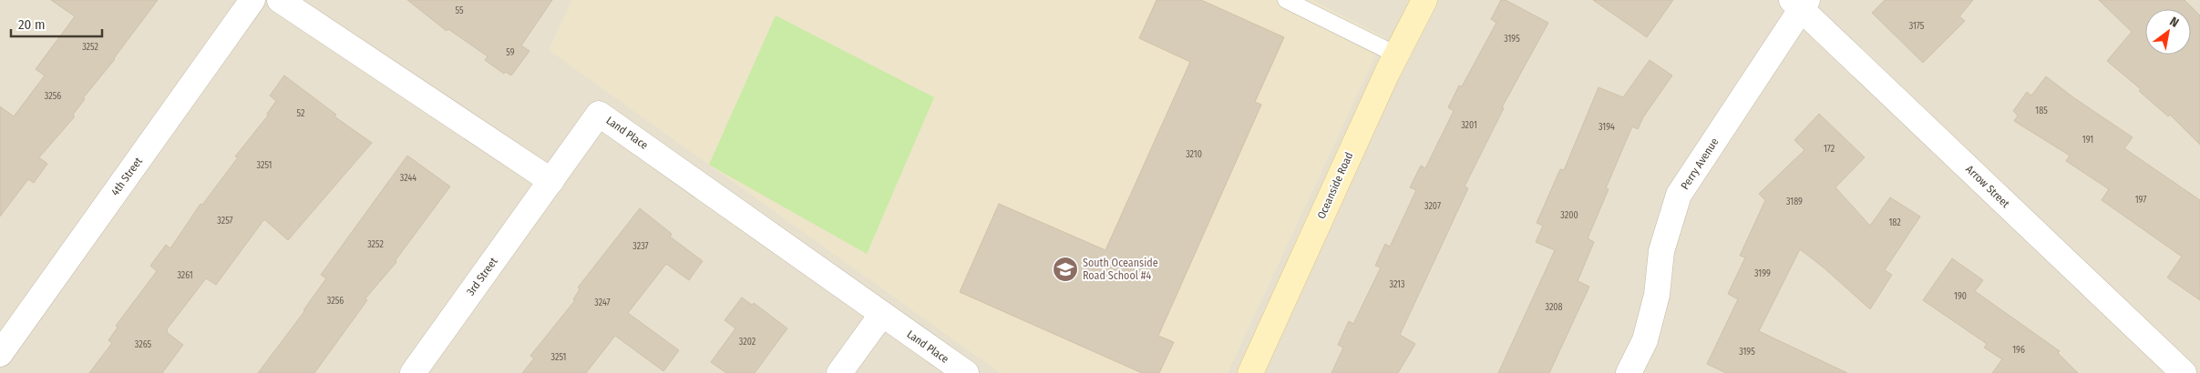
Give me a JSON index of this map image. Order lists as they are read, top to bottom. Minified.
{"streets":{"main road":["Oceanside Road"],"street":["Land Place","Perry Avenue","4th Street","Arrow Street","3rd Street"]},"crossings":[["Land Place","3rd Street"],["Perry Avenue","Arrow Street"]],"places":{"school or university":["South Oceanside Road School #4"]},"house_numbers":["55","3175","3195","3252","59","3256","185","52","3201","3194","191","172","3210","3251","3244","197","3189","3207","3200","3257","182","3252","3237","3199","3261","3213","190","3256","3247","3208","3202","3265","196","3195","3251"],"scale_bar":"20 m","north":"top right"}
